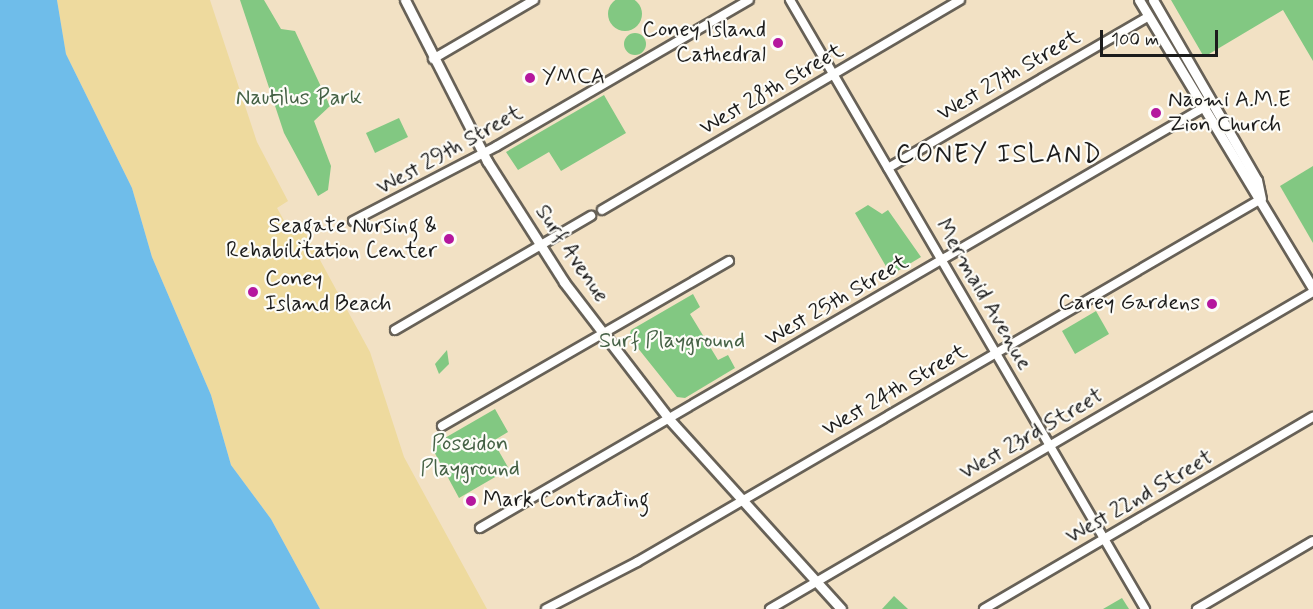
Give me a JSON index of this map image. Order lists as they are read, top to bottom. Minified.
{"streets":{"main road":["Surf Avenue"],"street":["West 27th Street","West 28th Street","West 29th Street","Mermaid Avenue","West 25th Street","West 24th Street","West 23rd Street","West 22nd Street"]},"crossings":[["West 27th Street","Mermaid Avenue"],["West 28th Street","Mermaid Avenue"],["West 29th Street","Surf Avenue"],["Surf Avenue","West 25th Street"],["Surf Avenue","West 24th Street"],["Surf Avenue","West 23rd Street"],["Mermaid Avenue","West 25th Street"],["Mermaid Avenue","West 24th Street"],["Mermaid Avenue","West 23rd Street"],["Mermaid Avenue","West 22nd Street"]],"districts":["CONEY ISLAND"],"parks":["Nautilus Park","Surf Playground","Poseidon Playground"],"places":["Coney Island Cathedral","YMCA","Naomi A.M.E Zion Church","Seagate Nursing & Rehabilitation Center","Coney Island Beach","Carey Gardens","Mark Contracting"],"scale_bar":"100 m"}
